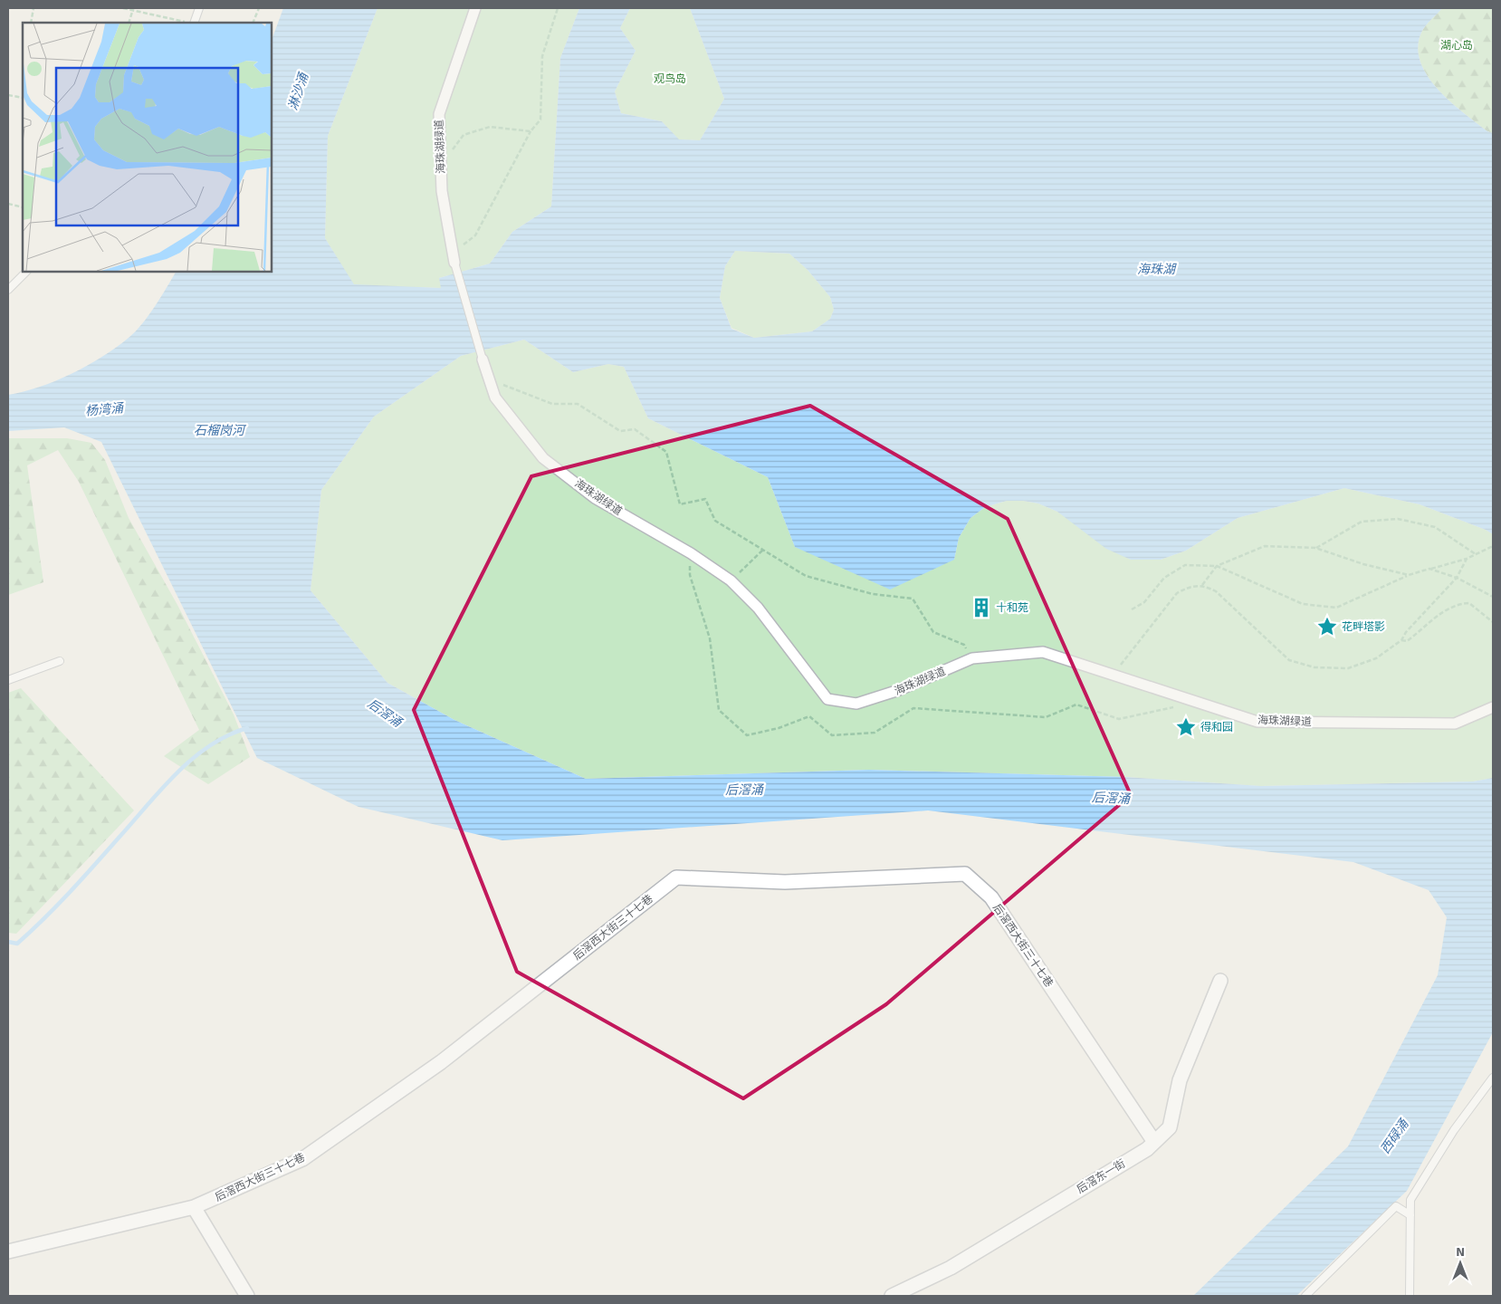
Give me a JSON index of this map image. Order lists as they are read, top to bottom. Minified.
{"streets":{"street":["海珠湖绿道","后滘西大街三十七巷","后滘东一街"]},"crossings":[["后滘西大街三十七巷","后滘东一街"]],"water":["淋沙涌","海珠湖","杨湾涌","石榴岗河","后滘涌","西碌涌"],"parks":["湖心岛","观鸟岛"],"places":{"building":["十和苑"],"place":["花畔塔影","得和园"]},"north":"top"}
